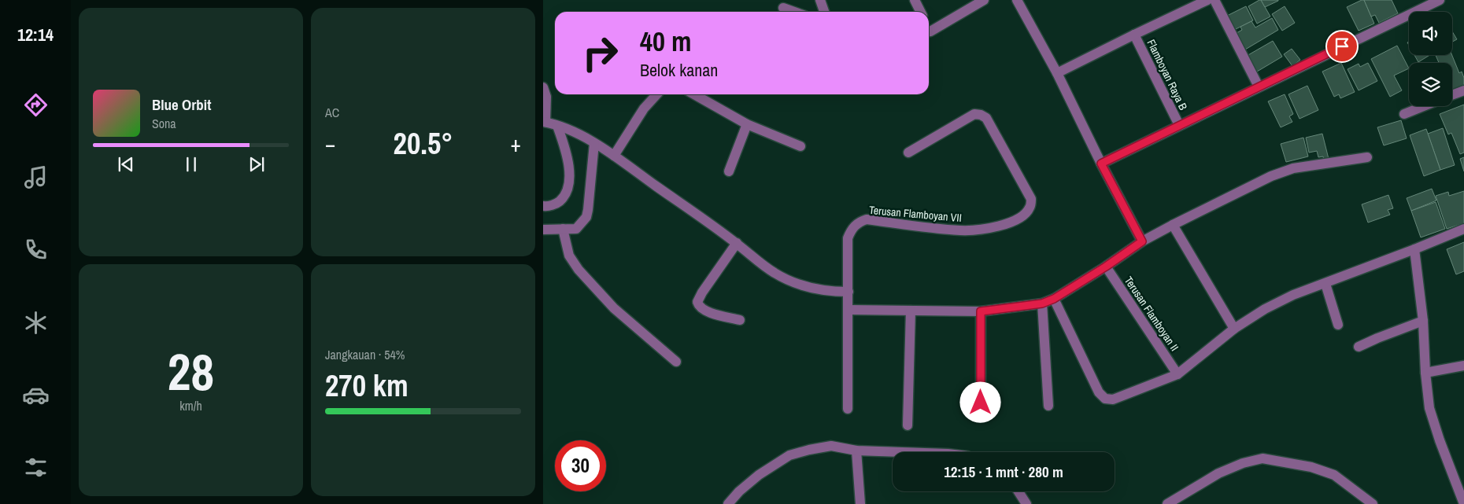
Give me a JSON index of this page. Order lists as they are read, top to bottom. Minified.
{"streets":{"street":["Flamboyan Raya B","Terusan Flamboyan VII","Terusan Flamboyan II"]},"page":{"tabs":"12:14","tile":["AC",["28","km/h"],["Jangkauan · 54%","270 km"]],"turn":["40 m","Belok kanan"],"song":["Blue Orbit","Sona"],"heat":["−","20.5°","+"],"limit":"30","trip":"12:15 · 1 mnt · 280 m"}}
